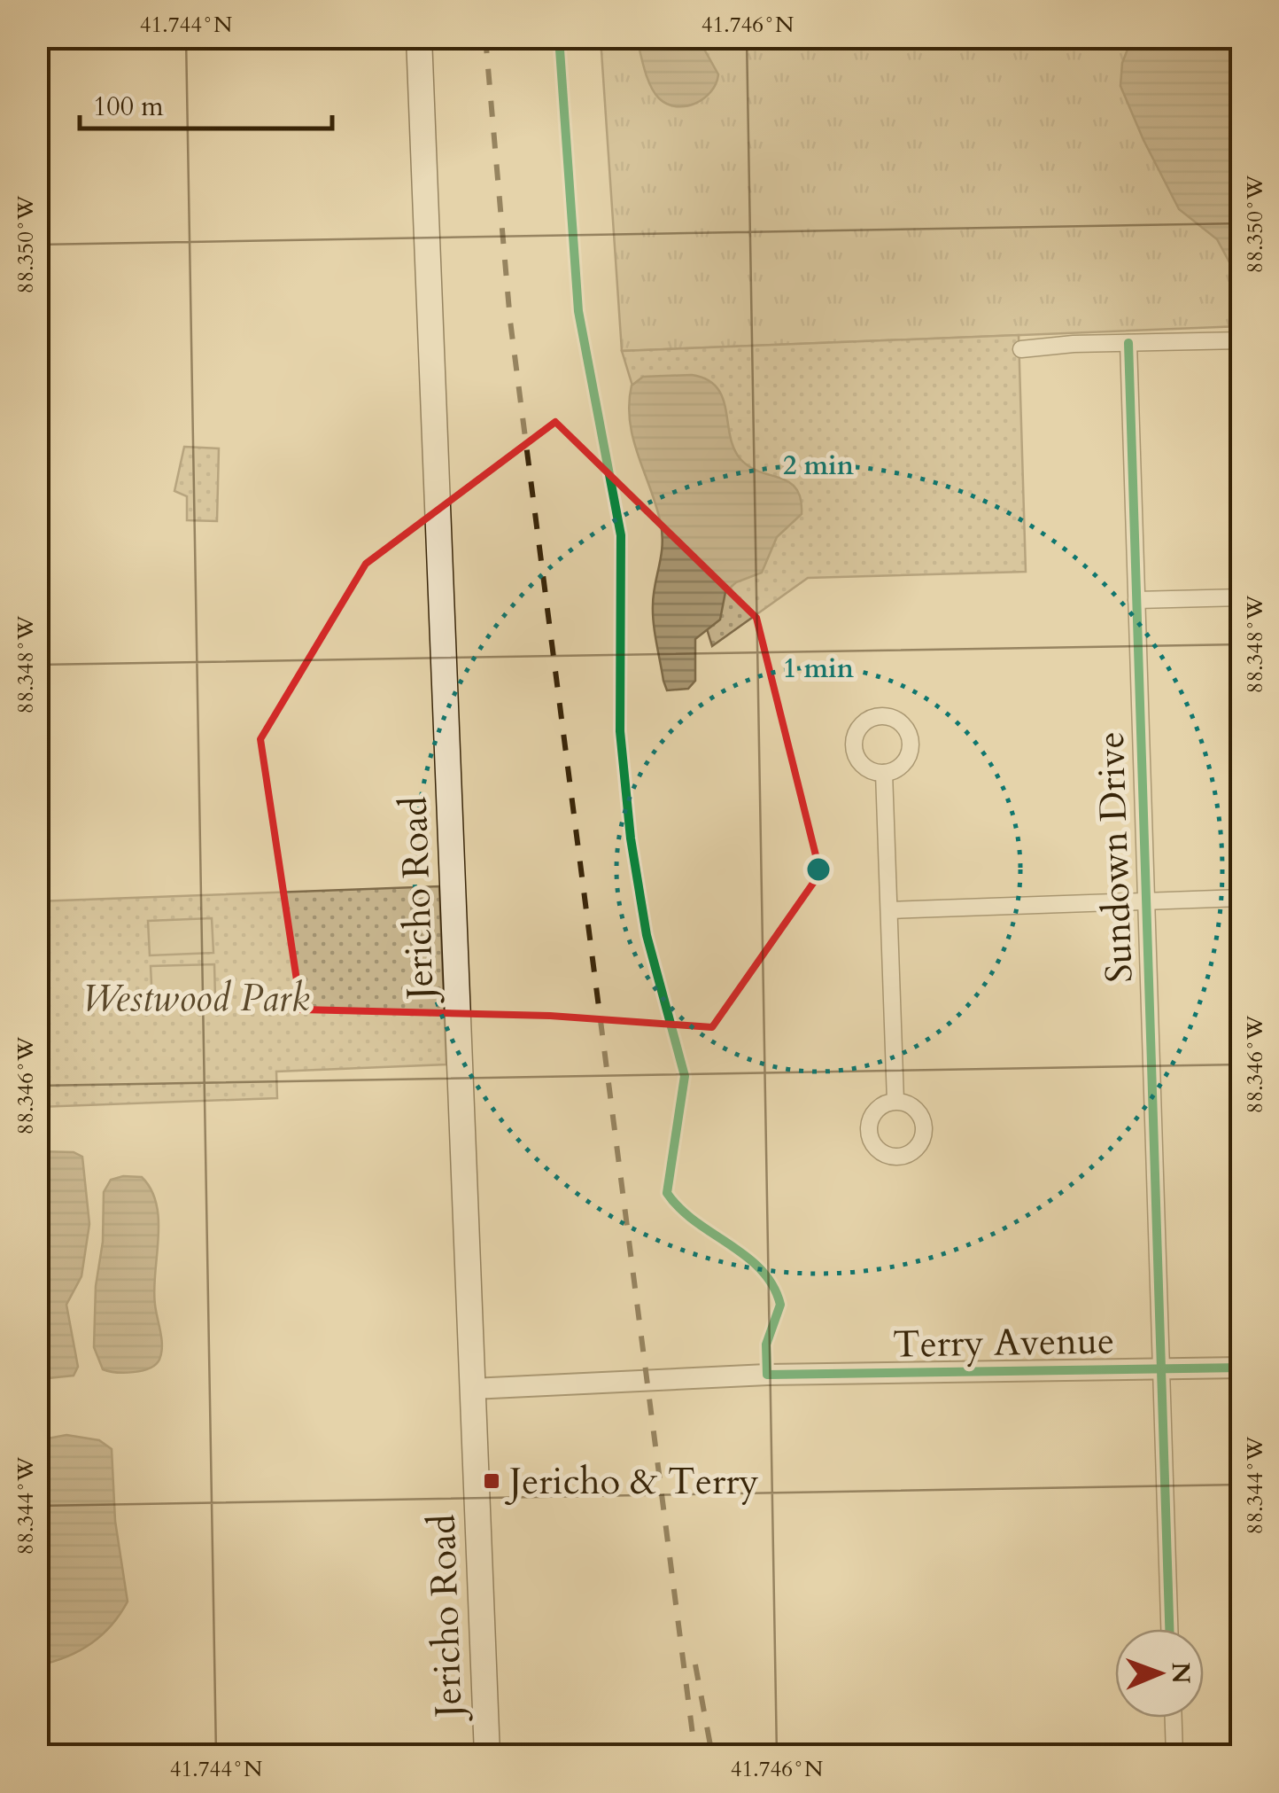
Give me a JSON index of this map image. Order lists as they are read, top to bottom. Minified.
{"streets":{"main road":["Jericho Road"],"street":["Sundown Drive","Terry Avenue"]},"crossings":[["Sundown Drive","Terry Avenue"],["Jericho Road","Terry Avenue"]],"parks":["Westwood Park"],"places":{"transit":["Jericho & Terry"]},"scale_bar":"100 m","north":"right","coordinates":["41.744°N","41.746°N","88.350°W","88.348°W","88.346°W","88.344°W"],"rings":["2 min","1 min"]}
